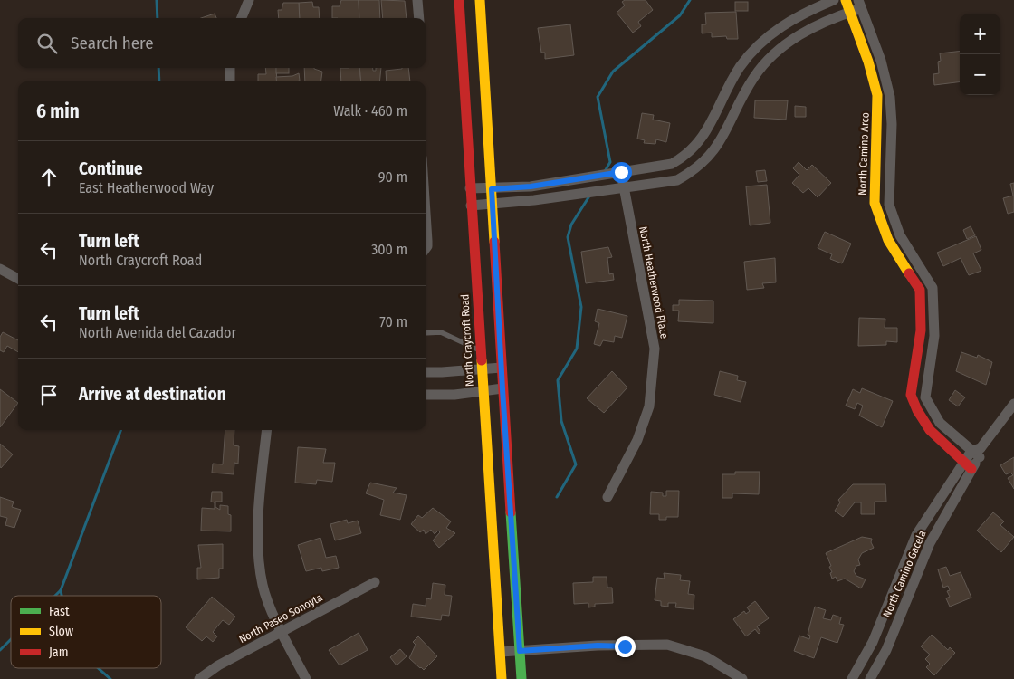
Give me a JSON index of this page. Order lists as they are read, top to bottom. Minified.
{"streets":{"main road":["North Camino Arco","North Craycroft Road"],"street":["North Heatherwood Place","North Camino Gacela","North Paseo Sonoyta"]},"crossings":[["North Camino Arco","North Camino Gacela"]],"legend":["Fast","Slow","Jam"],"page":{"map_buttons":["+","−"],"search":"Search here","heading":["6 min","Walk · 460 m"],"list":[["Continue","East Heatherwood Way","90 m"],["Turn left","North Craycroft Road","300 m"],["Turn left","North Avenida del Cazador","70 m"],"Arrive at destination"]}}
